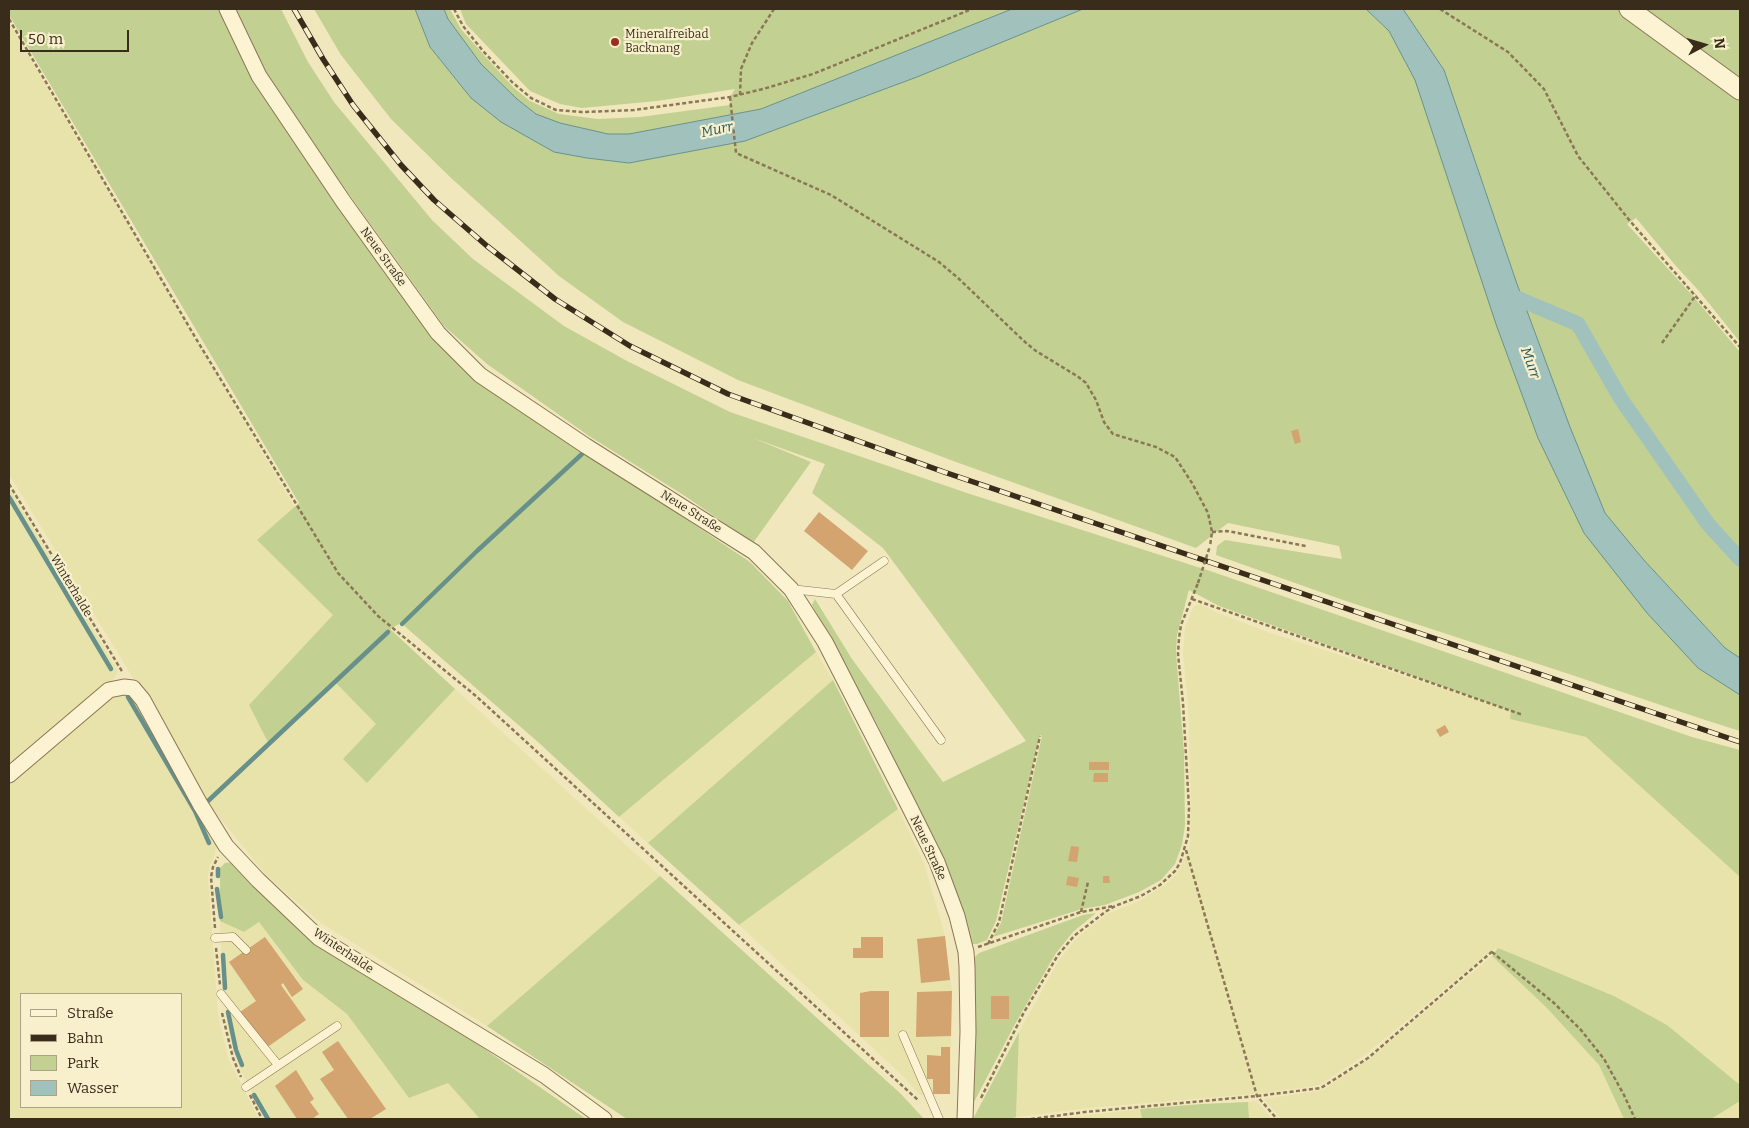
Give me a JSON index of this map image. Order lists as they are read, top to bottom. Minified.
{"streets":{"street":["Neue Straße","Winterhalde"]},"water":["Murr"],"places":["Mineralfreibad Backnang"],"legend":["Straße","Bahn","Park","Wasser"],"scale_bar":"50 m","north":"right"}
